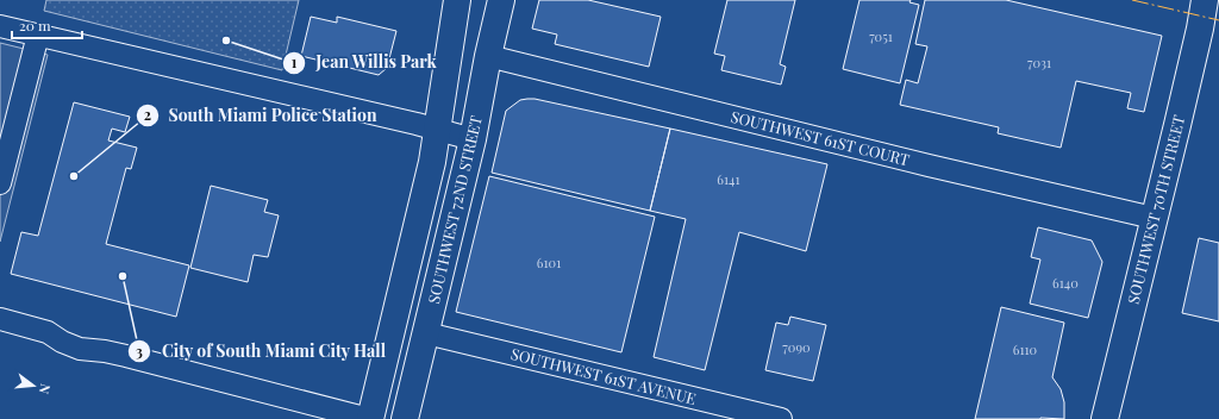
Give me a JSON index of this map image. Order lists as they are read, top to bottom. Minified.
{"streets":{"main road":["SOUTHWEST 72ND STREET","SOUTHWEST 70TH STREET"],"street":["SOUTHWEST 61ST COURT","SOUTHWEST 61ST AVENUE"]},"crossings":[["SOUTHWEST 61ST COURT","SOUTHWEST 72ND STREET"],["SOUTHWEST 61ST COURT","SOUTHWEST 70TH STREET"],["SOUTHWEST 72ND STREET","SOUTHWEST 61ST AVENUE"]],"places":["Jean Willis Park","South Miami Police Station","City of South Miami City Hall"],"house_numbers":["7051","7031","6141","6101","6140","7090","6110"],"scale_bar":"20 m","north":"right"}
